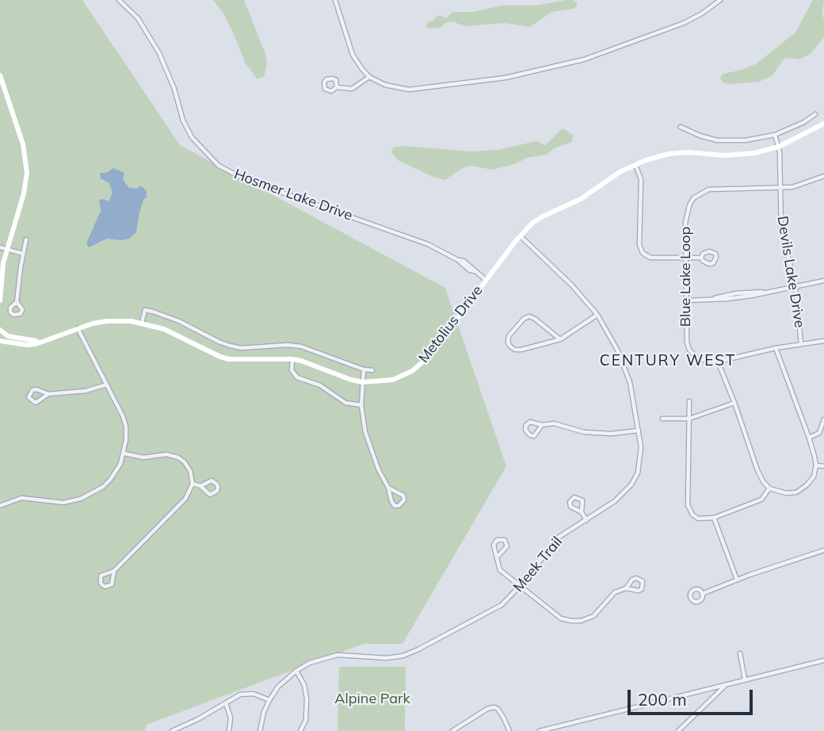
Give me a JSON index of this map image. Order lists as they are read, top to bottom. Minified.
{"streets":{"street":["Hosmer Lake Drive","Devils Lake Drive","Blue Lake Loop","Metolius Drive","Meek Trail"]},"crossings":[["Hosmer Lake Drive","Metolius Drive"],["Devils Lake Drive","Blue Lake Loop"],["Devils Lake Drive","Metolius Drive"],["Metolius Drive","Meek Trail"]],"districts":["CENTURY WEST"],"parks":["Alpine Park"],"scale_bar":"200 m"}
